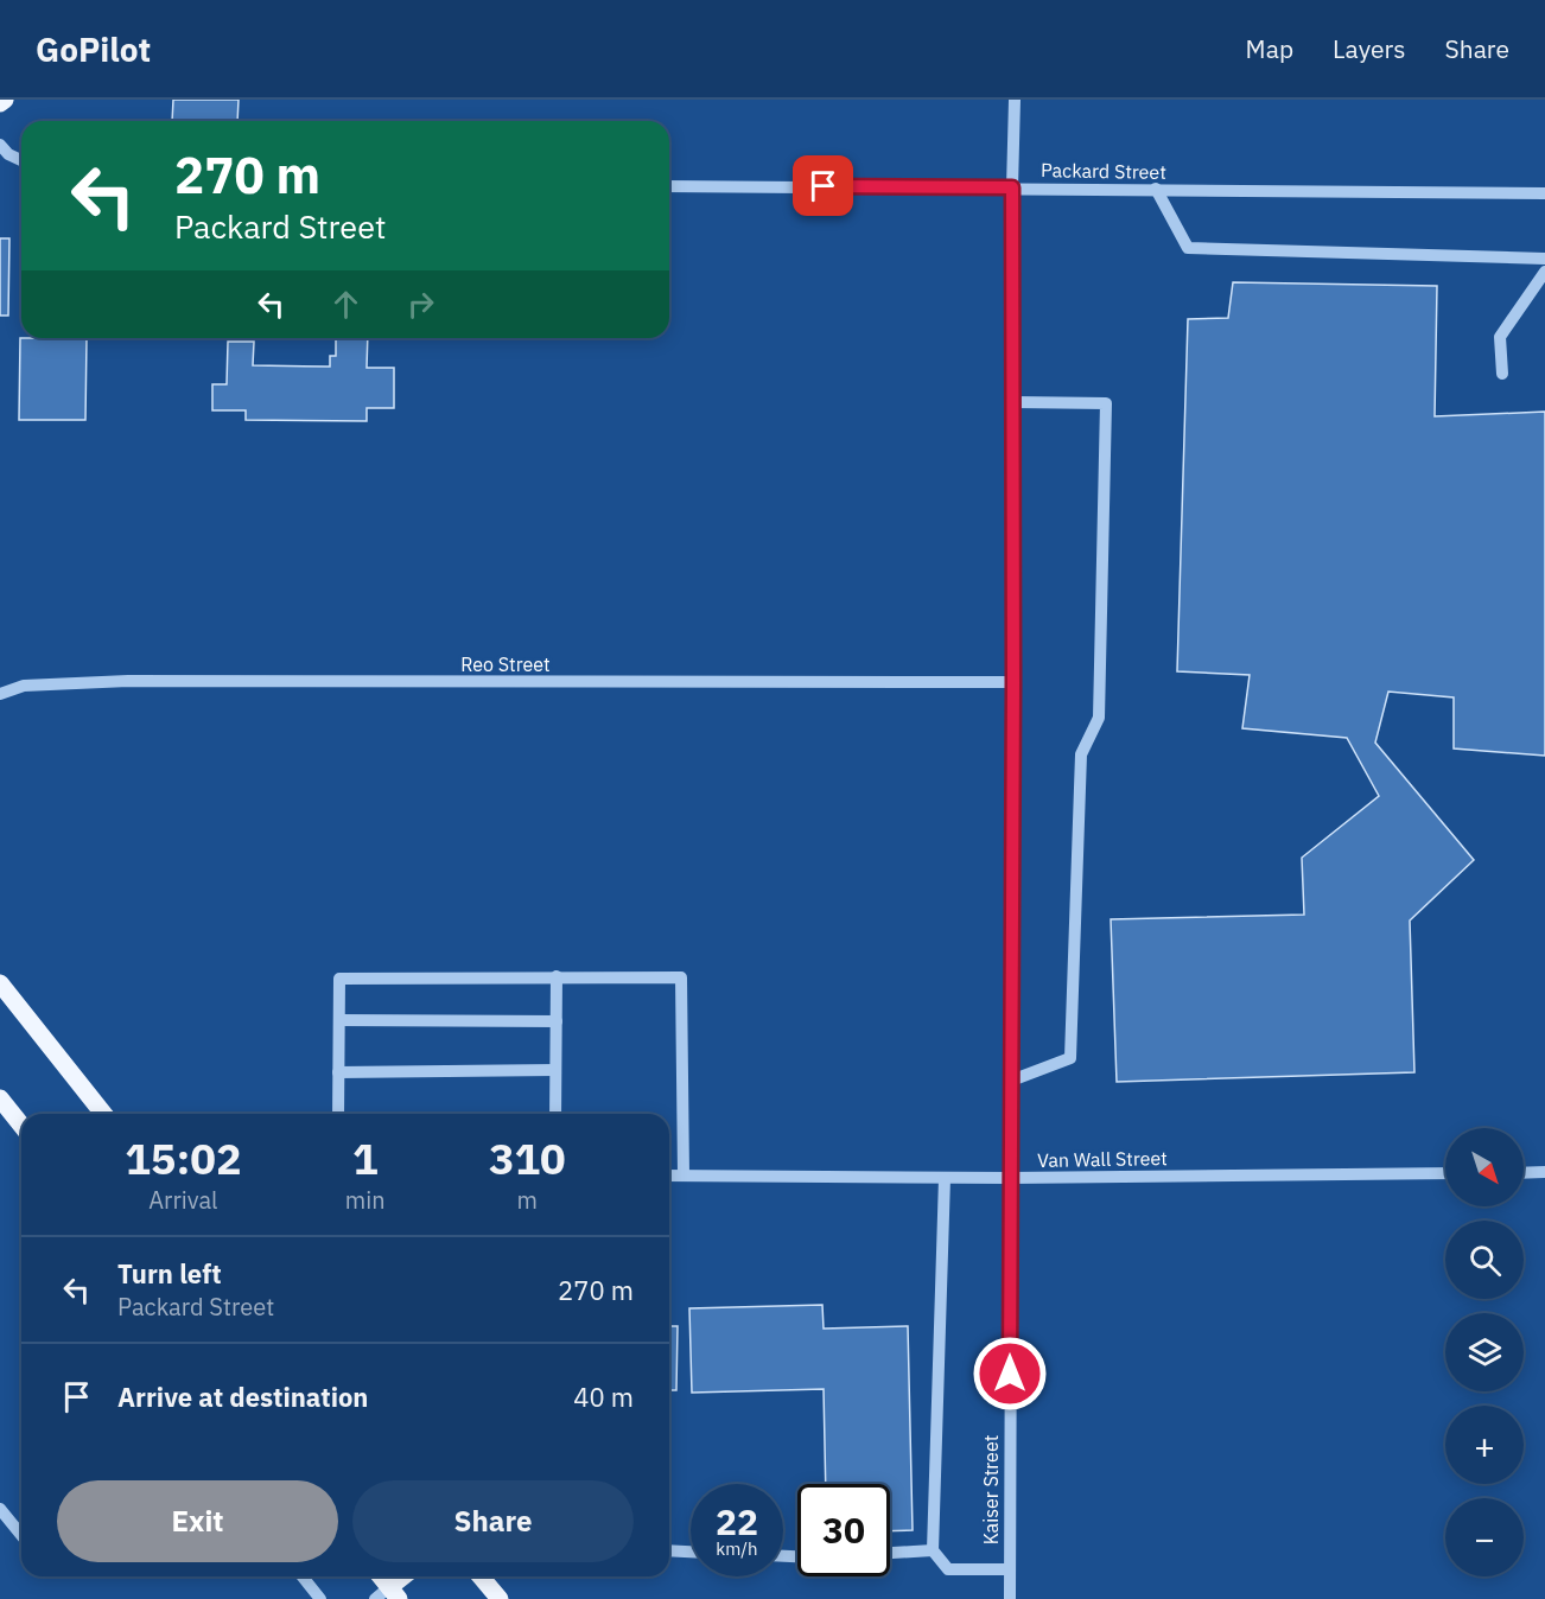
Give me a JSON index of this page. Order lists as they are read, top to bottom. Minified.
{"streets":{"street":["Packard Street","Reo Street","Van Wall Street","Kaiser Street"]},"crossings":[["Packard Street","Kaiser Street"],["Reo Street","Kaiser Street"],["Van Wall Street","Kaiser Street"]],"north":"bottom right","page":{"header":"GoPilot","nav":["Map","Layers","Share"],"turn":["270 m","Packard Street"],"eta":["15:02","Arrival","1","min","310","m"],"map_buttons":["+","−"],"list":[{"name":"Turn left","note":"Packard Street","value":"270 m"},{"name":"Arrive at destination","value":"40 m"}],"buttons":["Exit","Share"],"speed":"22 km/h","limit":"30"}}
